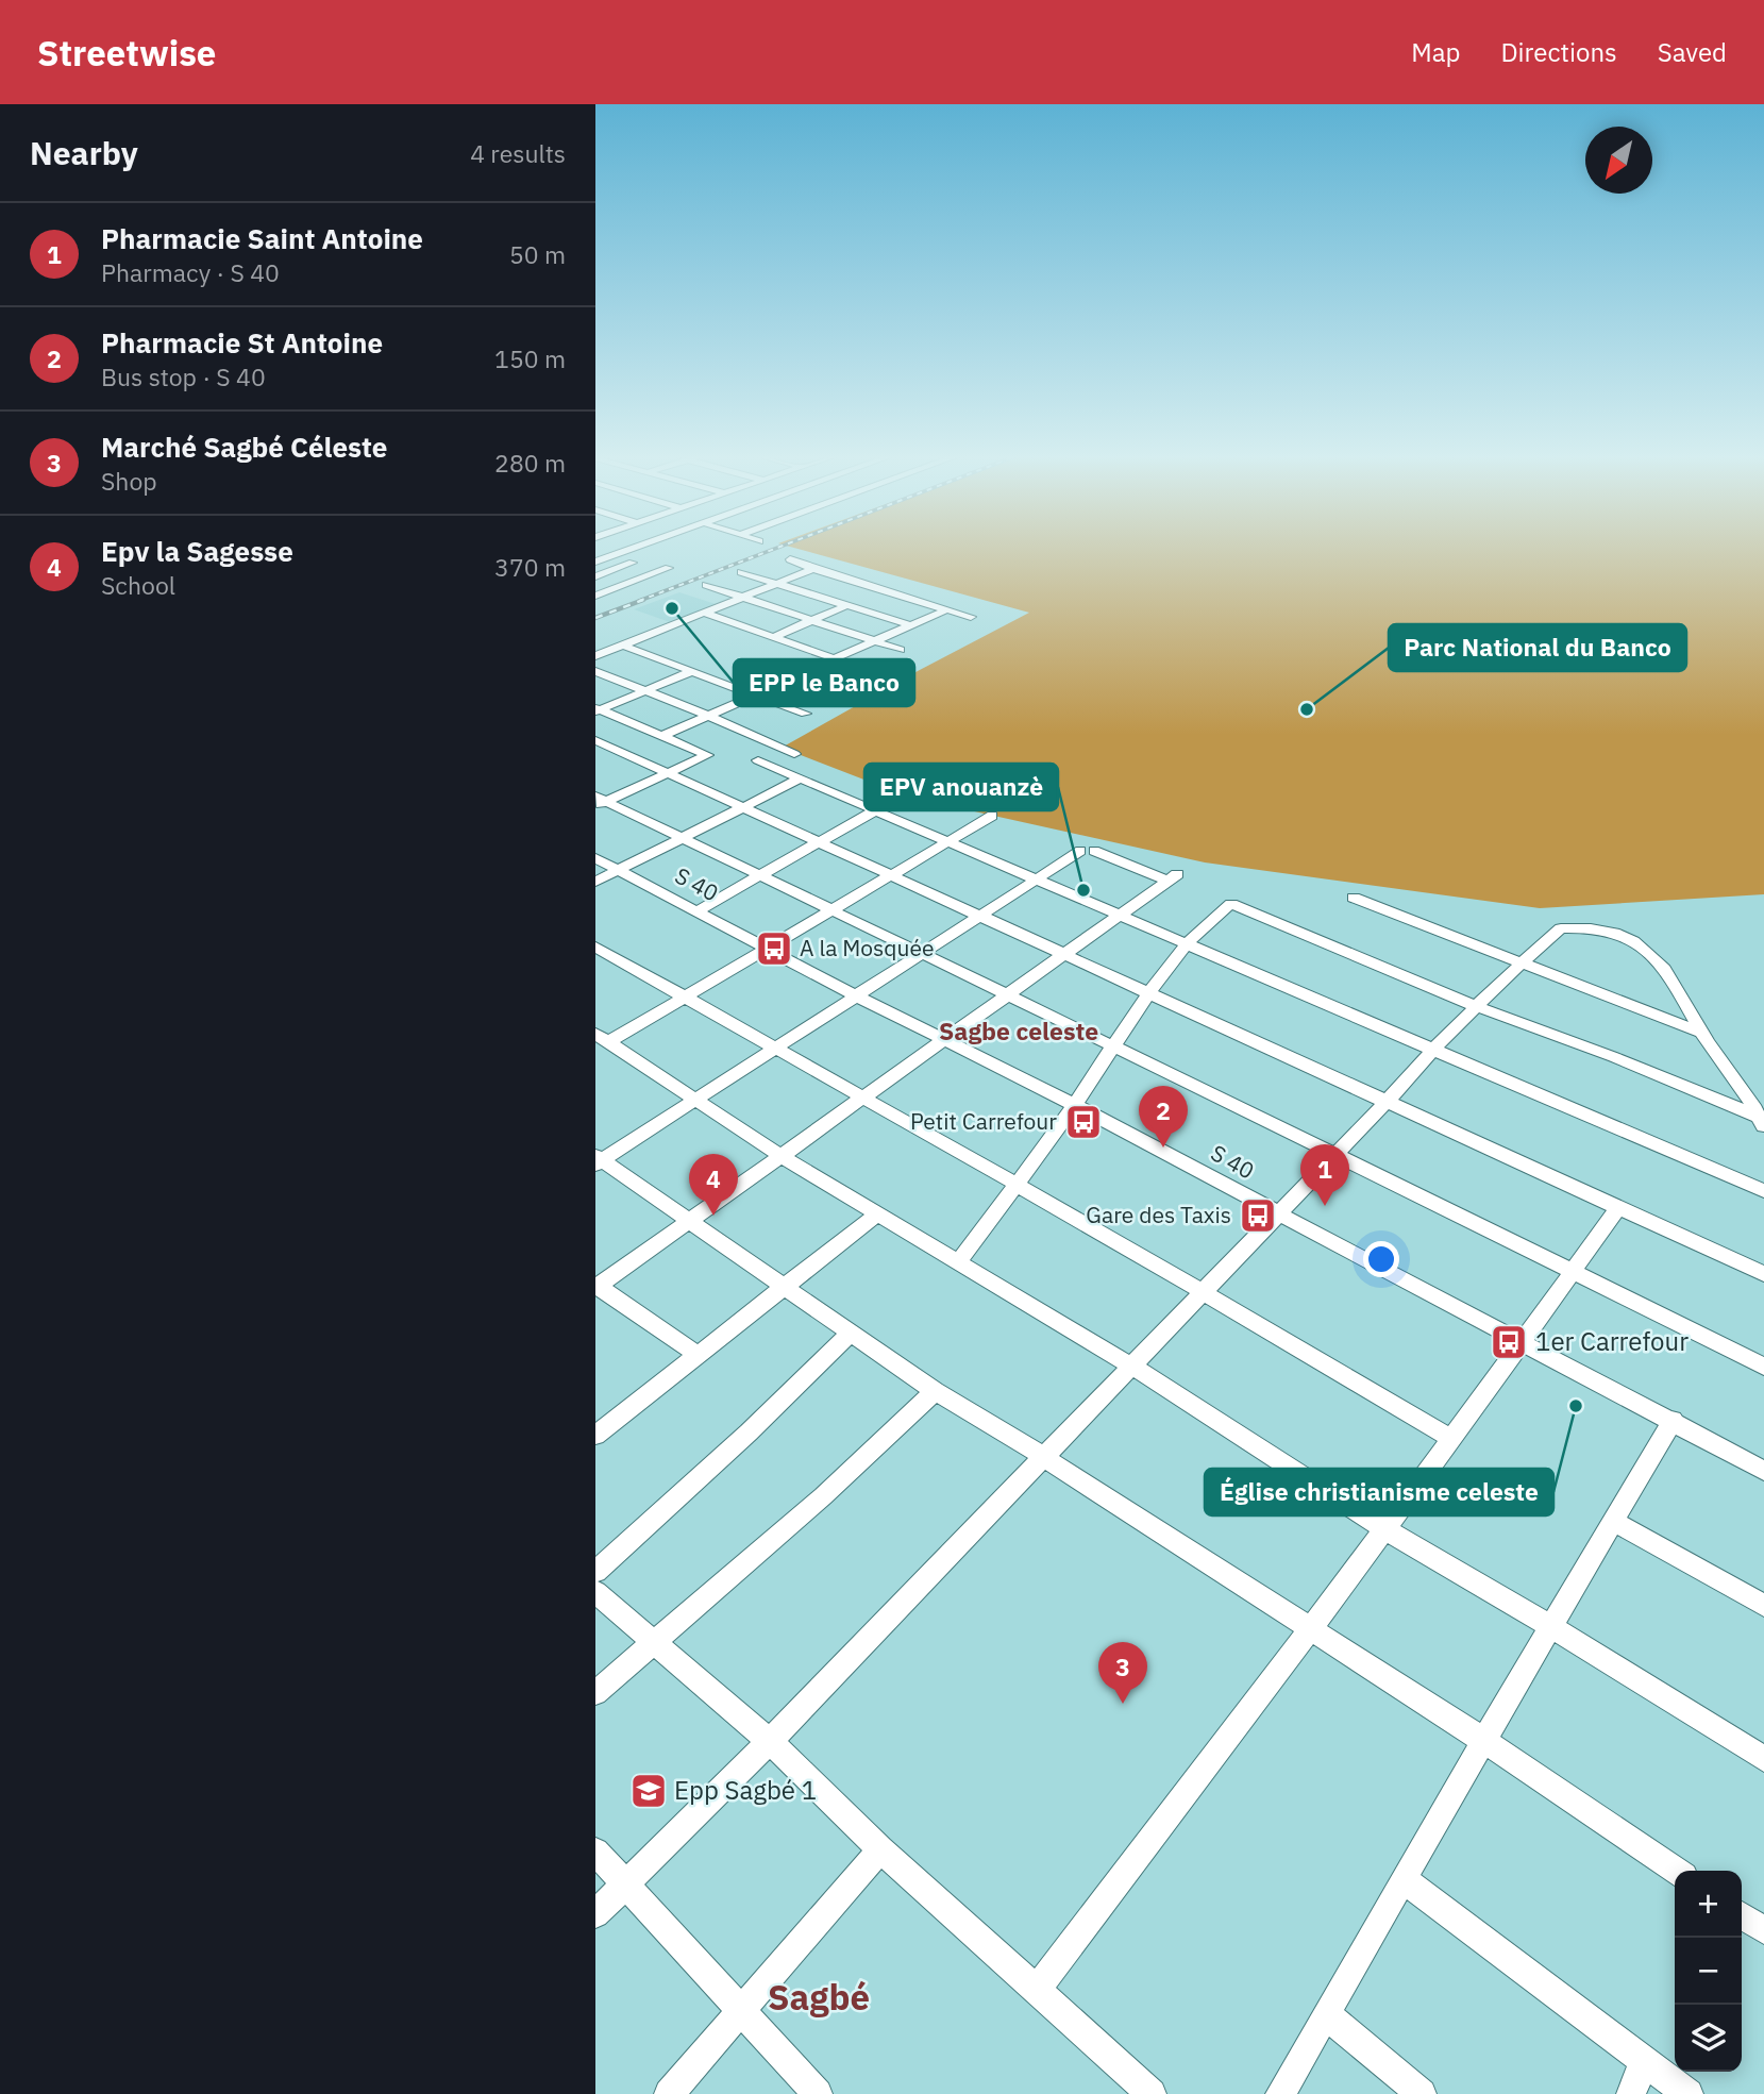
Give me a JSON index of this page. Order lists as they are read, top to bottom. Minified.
{"streets":{"street":["S 40"]},"districts":["Sagbe celeste","Sagbé"],"places":{"other":["EPP le Banco","Parc National du Banco","EPV anouanzè","Église christianisme celeste"],"bus stop":["A la Mosquée","Petit Carrefour","Gare des Taxis","1er Carrefour"],"school or university":["Epp Sagbé 1"]},"north":"bottom left","page":{"header":"Streetwise","nav":["Map","Directions","Saved"],"heading":["Nearby","4 results"],"list":[{"mark":"1","name":"Pharmacie Saint Antoine","note":"Pharmacy · S 40","value":"50 m"},{"mark":"2","name":"Pharmacie St Antoine","note":"Bus stop · S 40","value":"150 m"},{"mark":"3","name":"Marché Sagbé Céleste","note":"Shop","value":"280 m"},{"mark":"4","name":"Epv la Sagesse","note":"School","value":"370 m"}],"pins":["2","1","4","3"],"map_buttons":["+","−"]}}
